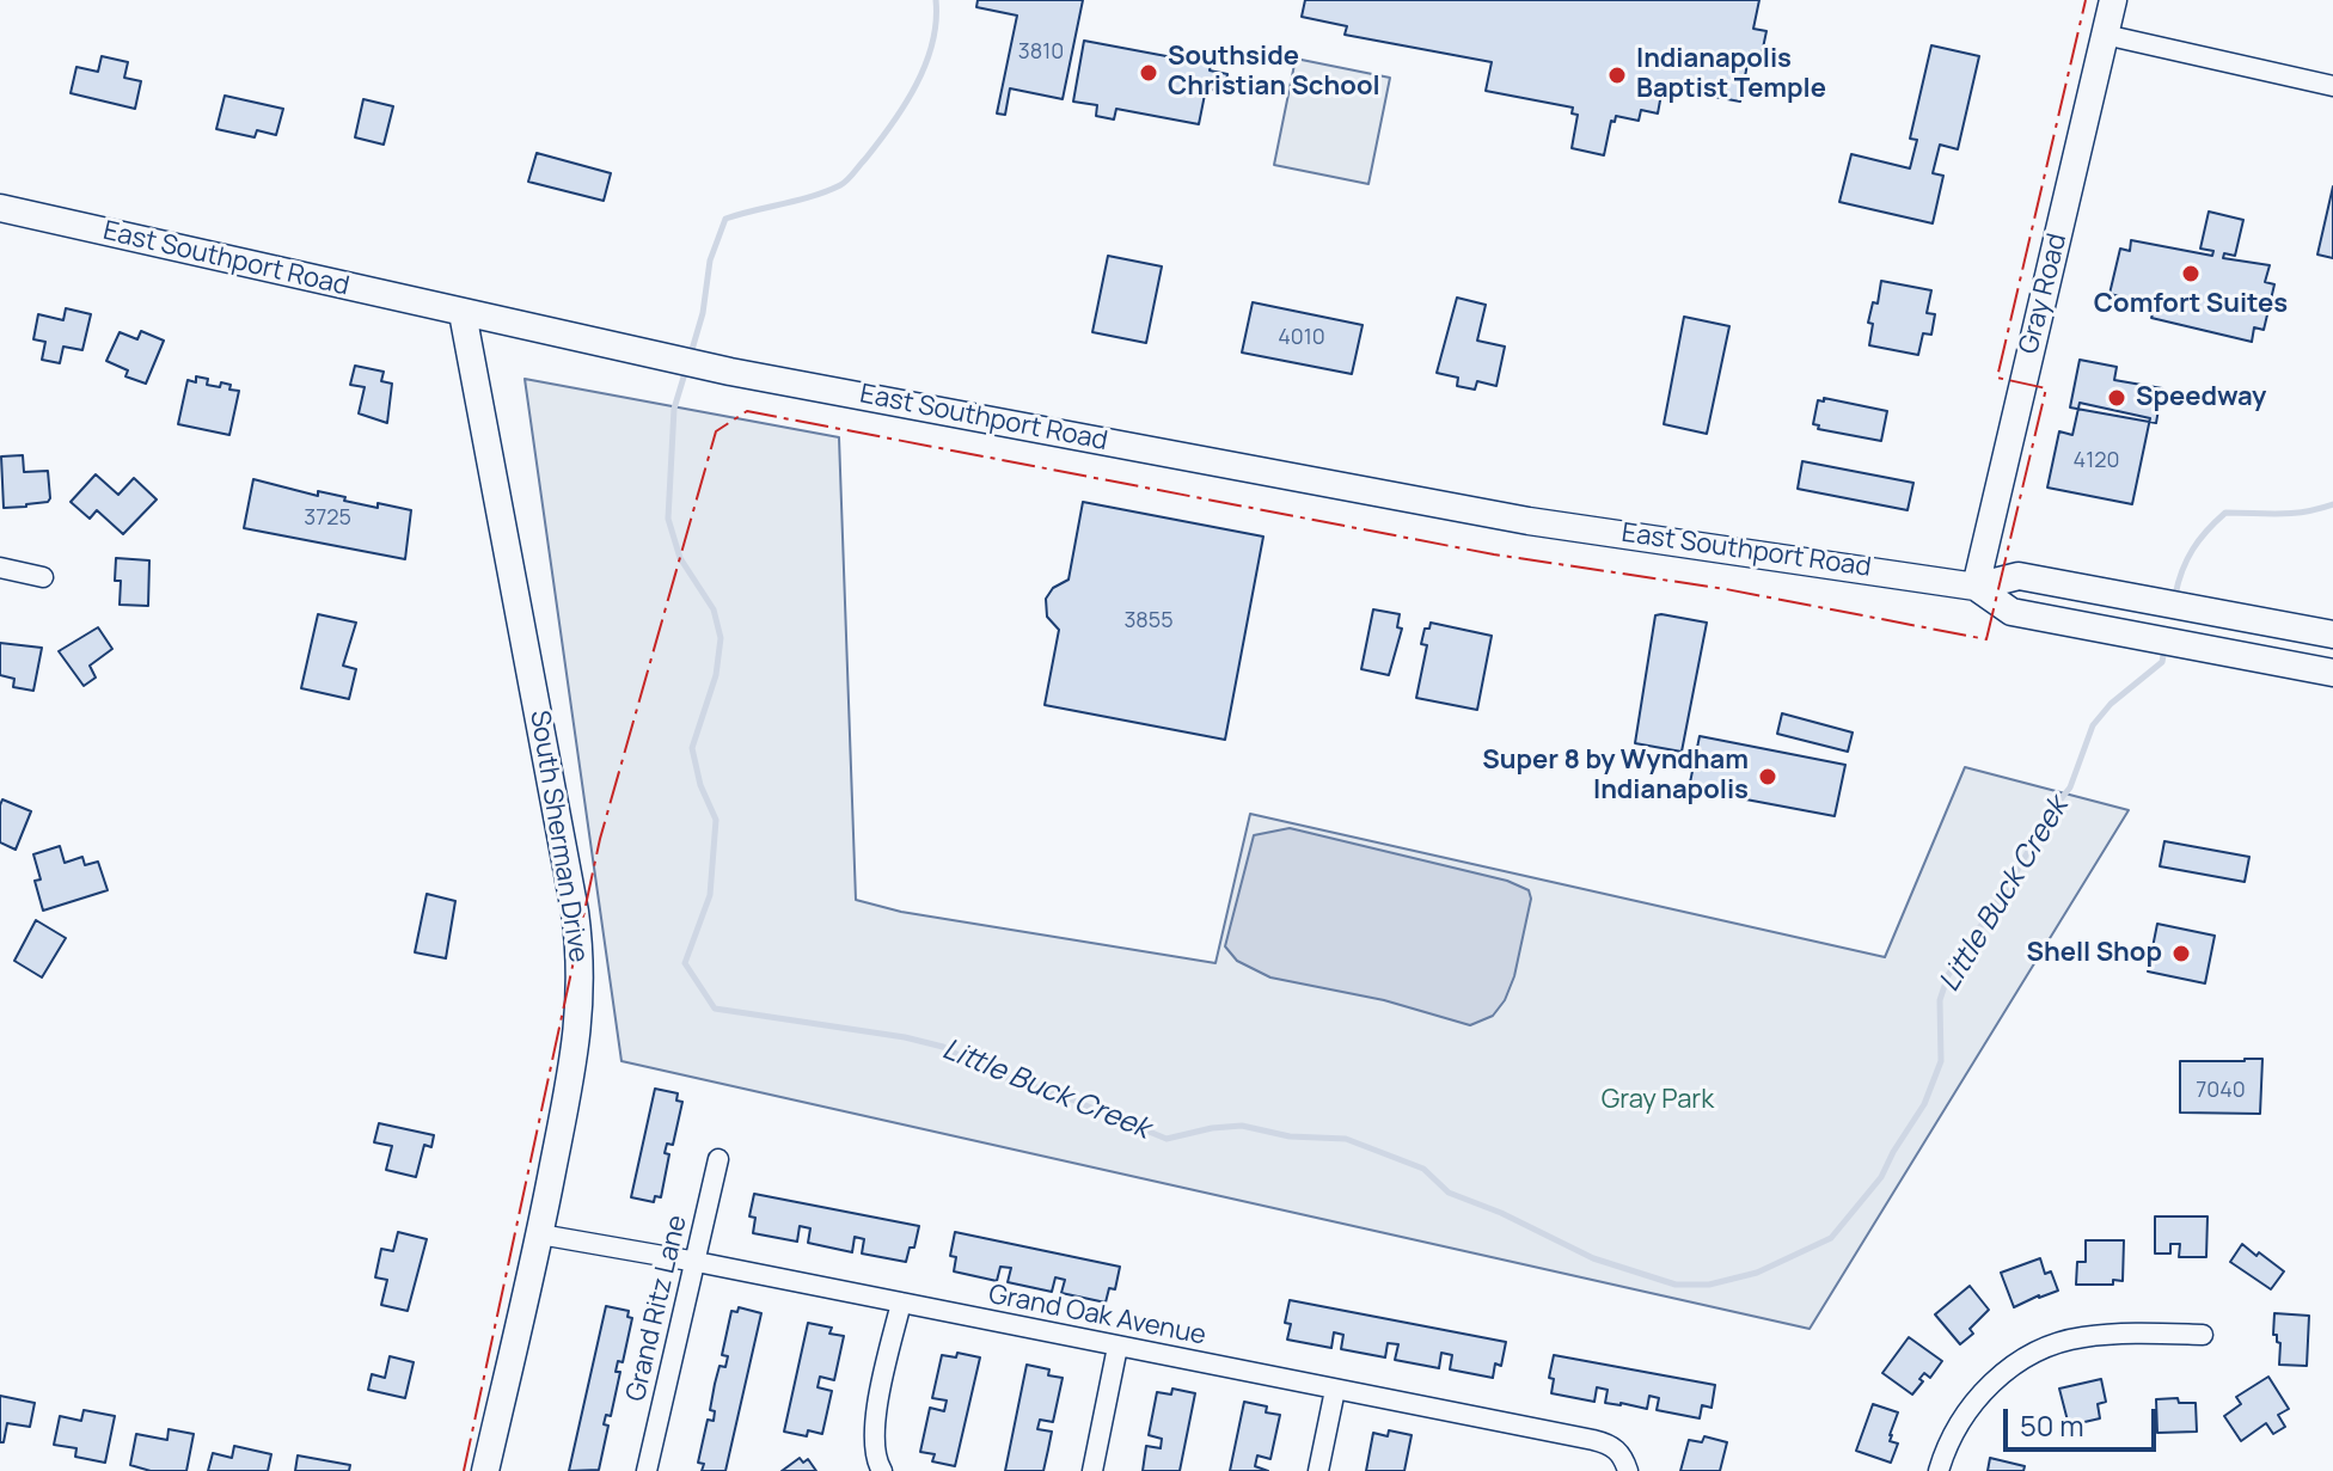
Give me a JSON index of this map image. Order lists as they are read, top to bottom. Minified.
{"streets":{"main road":["East Southport Road","Gray Road","South Sherman Drive"],"street":["Grand Ritz Lane","Grand Oak Avenue"]},"crossings":[["East Southport Road","Gray Road"],["East Southport Road","South Sherman Drive"],["South Sherman Drive","Grand Oak Avenue"],["Grand Ritz Lane","Grand Oak Avenue"]],"water":["Little Buck Creek"],"parks":["Gray Park"],"places":["Southside Christian School","Indianapolis Baptist Temple","Comfort Suites","Speedway","Super 8 by Wyndham Indianapolis","Shell Shop"],"house_numbers":["3810","4010","4120","3725","3855","7040"],"scale_bar":"50 m"}
